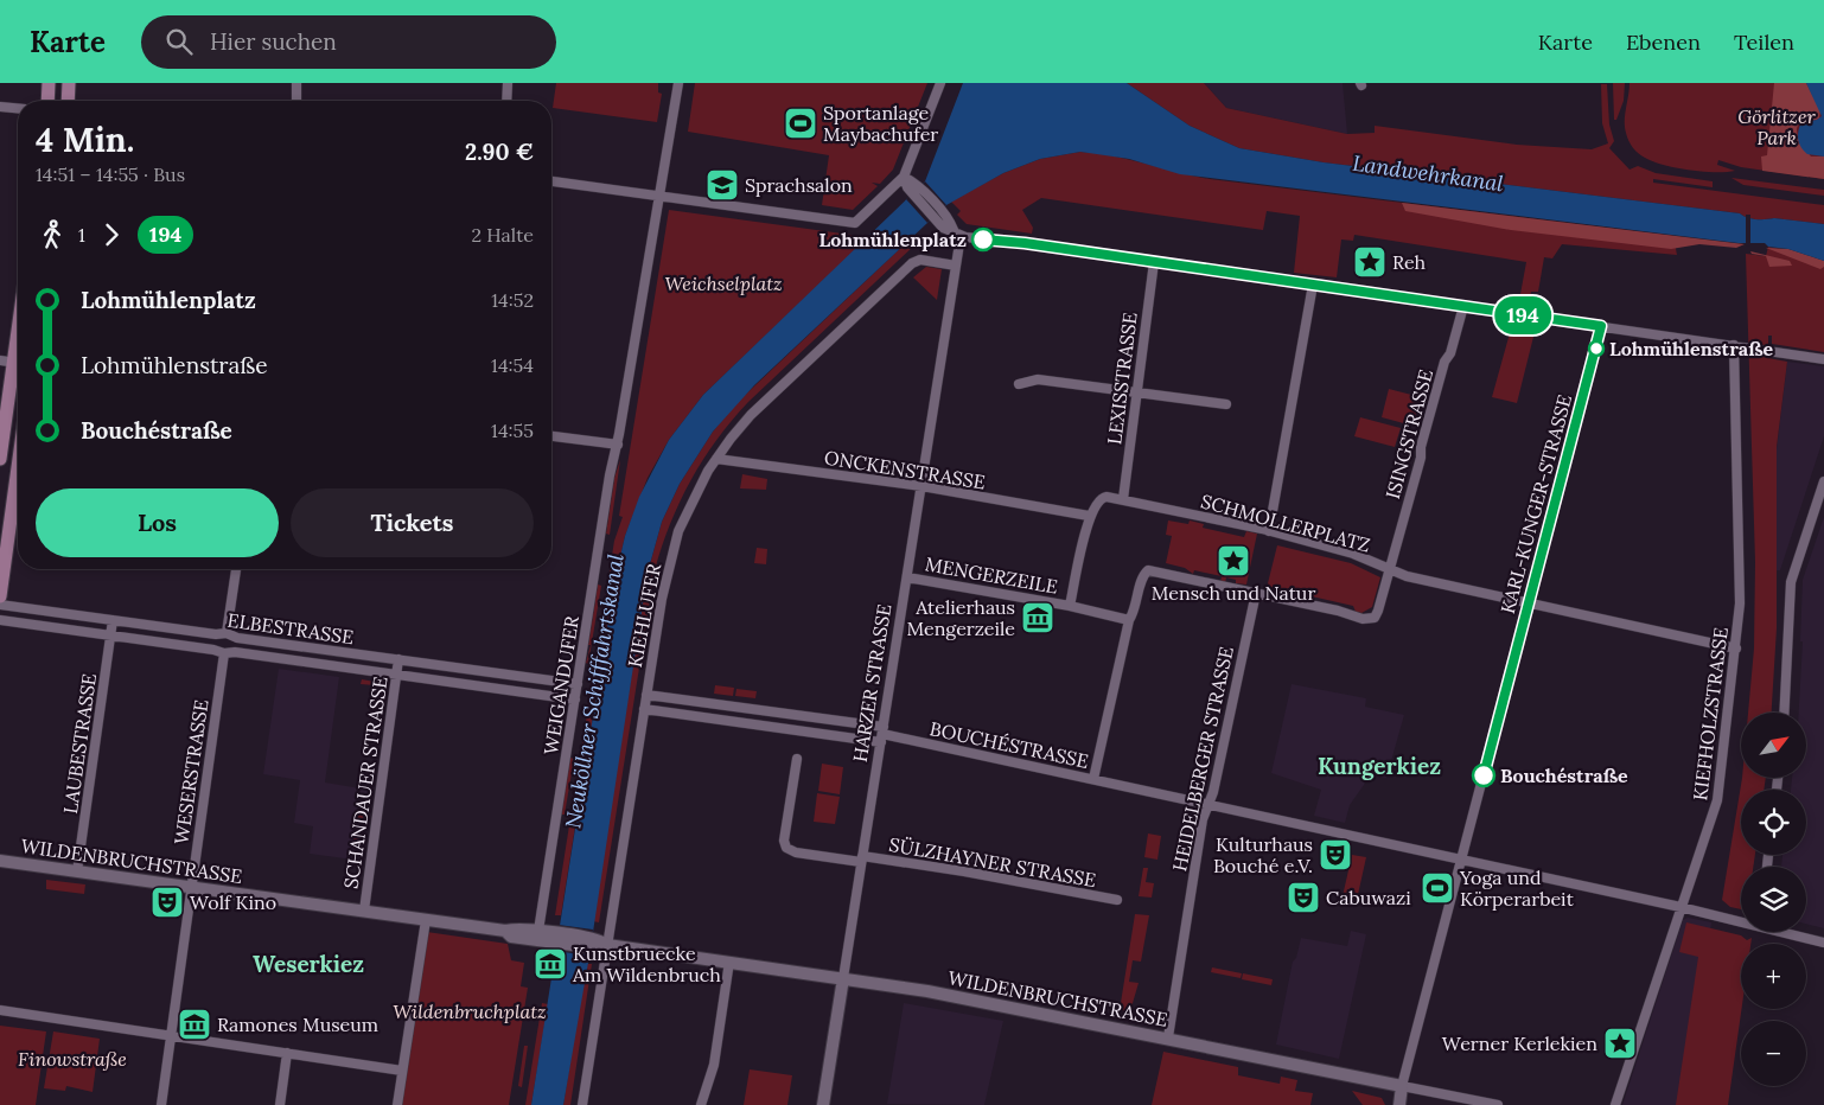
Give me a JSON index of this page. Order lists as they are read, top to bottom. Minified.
{"streets":{"street":["LEXISSTRASSE","ISINGSTRASSE","ONCKENSTRASSE","KARL-KUNGER-STRASSE","SCHMOLLERPLATZ","MENGERZEILE","KIEHLUFER","ELBESTRASSE","HARZER STRASSE","WEIGANDUFER","KIEFHOLZSTRASSE","LAUBESTRASSE","BOUCHÉSTRASSE","HEIDELBERGER STRASSE","WESERSTRASSE","SCHANDAUER STRASSE","WILDENBRUCHSTRASSE","SÜLZHAYNER STRASSE"]},"crossings":[["LEXISSTRASSE","SCHMOLLERPLATZ"],["ISINGSTRASSE","SCHMOLLERPLATZ"],["ONCKENSTRASSE","SCHMOLLERPLATZ"],["ONCKENSTRASSE","KIEHLUFER"],["ONCKENSTRASSE","HARZER STRASSE"],["KARL-KUNGER-STRASSE","BOUCHÉSTRASSE"],["KARL-KUNGER-STRASSE","WILDENBRUCHSTRASSE"],["SCHMOLLERPLATZ","HEIDELBERGER STRASSE"],["MENGERZEILE","HARZER STRASSE"],["KIEHLUFER","HARZER STRASSE"],["KIEHLUFER","BOUCHÉSTRASSE"],["KIEHLUFER","WILDENBRUCHSTRASSE"],["ELBESTRASSE","WEIGANDUFER"],["ELBESTRASSE","LAUBESTRASSE"],["ELBESTRASSE","WESERSTRASSE"],["ELBESTRASSE","SCHANDAUER STRASSE"],["HARZER STRASSE","BOUCHÉSTRASSE"],["HARZER STRASSE","WILDENBRUCHSTRASSE"],["HARZER STRASSE","SÜLZHAYNER STRASSE"],["WEIGANDUFER","WILDENBRUCHSTRASSE"],["KIEFHOLZSTRASSE","BOUCHÉSTRASSE"],["LAUBESTRASSE","WILDENBRUCHSTRASSE"],["BOUCHÉSTRASSE","HEIDELBERGER STRASSE"],["HEIDELBERGER STRASSE","WILDENBRUCHSTRASSE"],["WESERSTRASSE","WILDENBRUCHSTRASSE"],["SCHANDAUER STRASSE","WILDENBRUCHSTRASSE"]],"districts":["Kungerkiez","Weserkiez"],"water":["Landwehrkanal","Neuköllner Schifffahrtskanal"],"parks":["Görlitzer Park","Weichselplatz","Wildenbruchplatz","Finowstraße"],"places":{"sports":["Sportanlage Maybachufer","Yoga und Körperarbeit"],"school or university":["Sprachsalon"],"other":["Lohmühlenplatz","Lohmühlenstraße","Bouchéstraße"],"place":["Reh","Mensch und Natur","Werner Kerlekien"],"museum":["Atelierhaus Mengerzeile","Kunstbruecke Am Wildenbruch","Ramones Museum"],"theatre":["Kulturhaus Bouché e.V.","Cabuwazi","Wolf Kino"]},"lines":["bus line 194"],"north":"top right","page":{"header":"Karte","search":"Hier suchen","nav":["Karte","Ebenen","Teilen"],"on_map":"194","heading":["4 Min.","14:51 – 14:55 · Bus","2.90 €"],"legs":["1","194","2 Halte"],"list":[{"name":"Lohmühlenplatz","value":"14:52"},{"name":"Lohmühlenstraße","value":"14:54"},{"name":"Bouchéstraße","value":"14:55"}],"buttons":["Los","Tickets"],"map_buttons":["+","−"]}}
